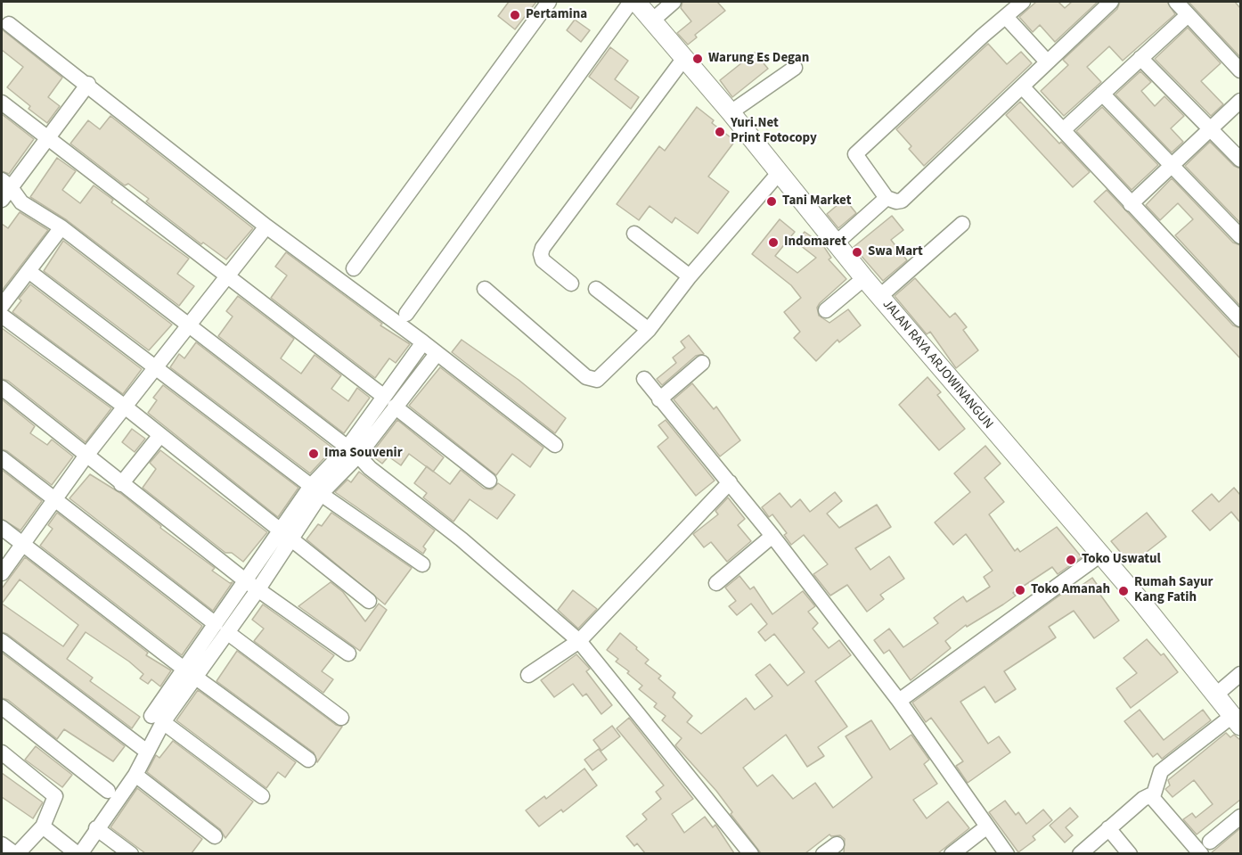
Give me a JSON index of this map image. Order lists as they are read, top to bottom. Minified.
{"streets":{"main road":["JALAN RAYA ARJOWINANGUN"]},"places":["Pertamina","Warung Es Degan","Yuri.Net Print Fotocopy","Tani Market","Indomaret","Swa Mart","Ima Souvenir","Toko Uswatul","Toko Amanah","Rumah Sayur Kang Fatih"]}
